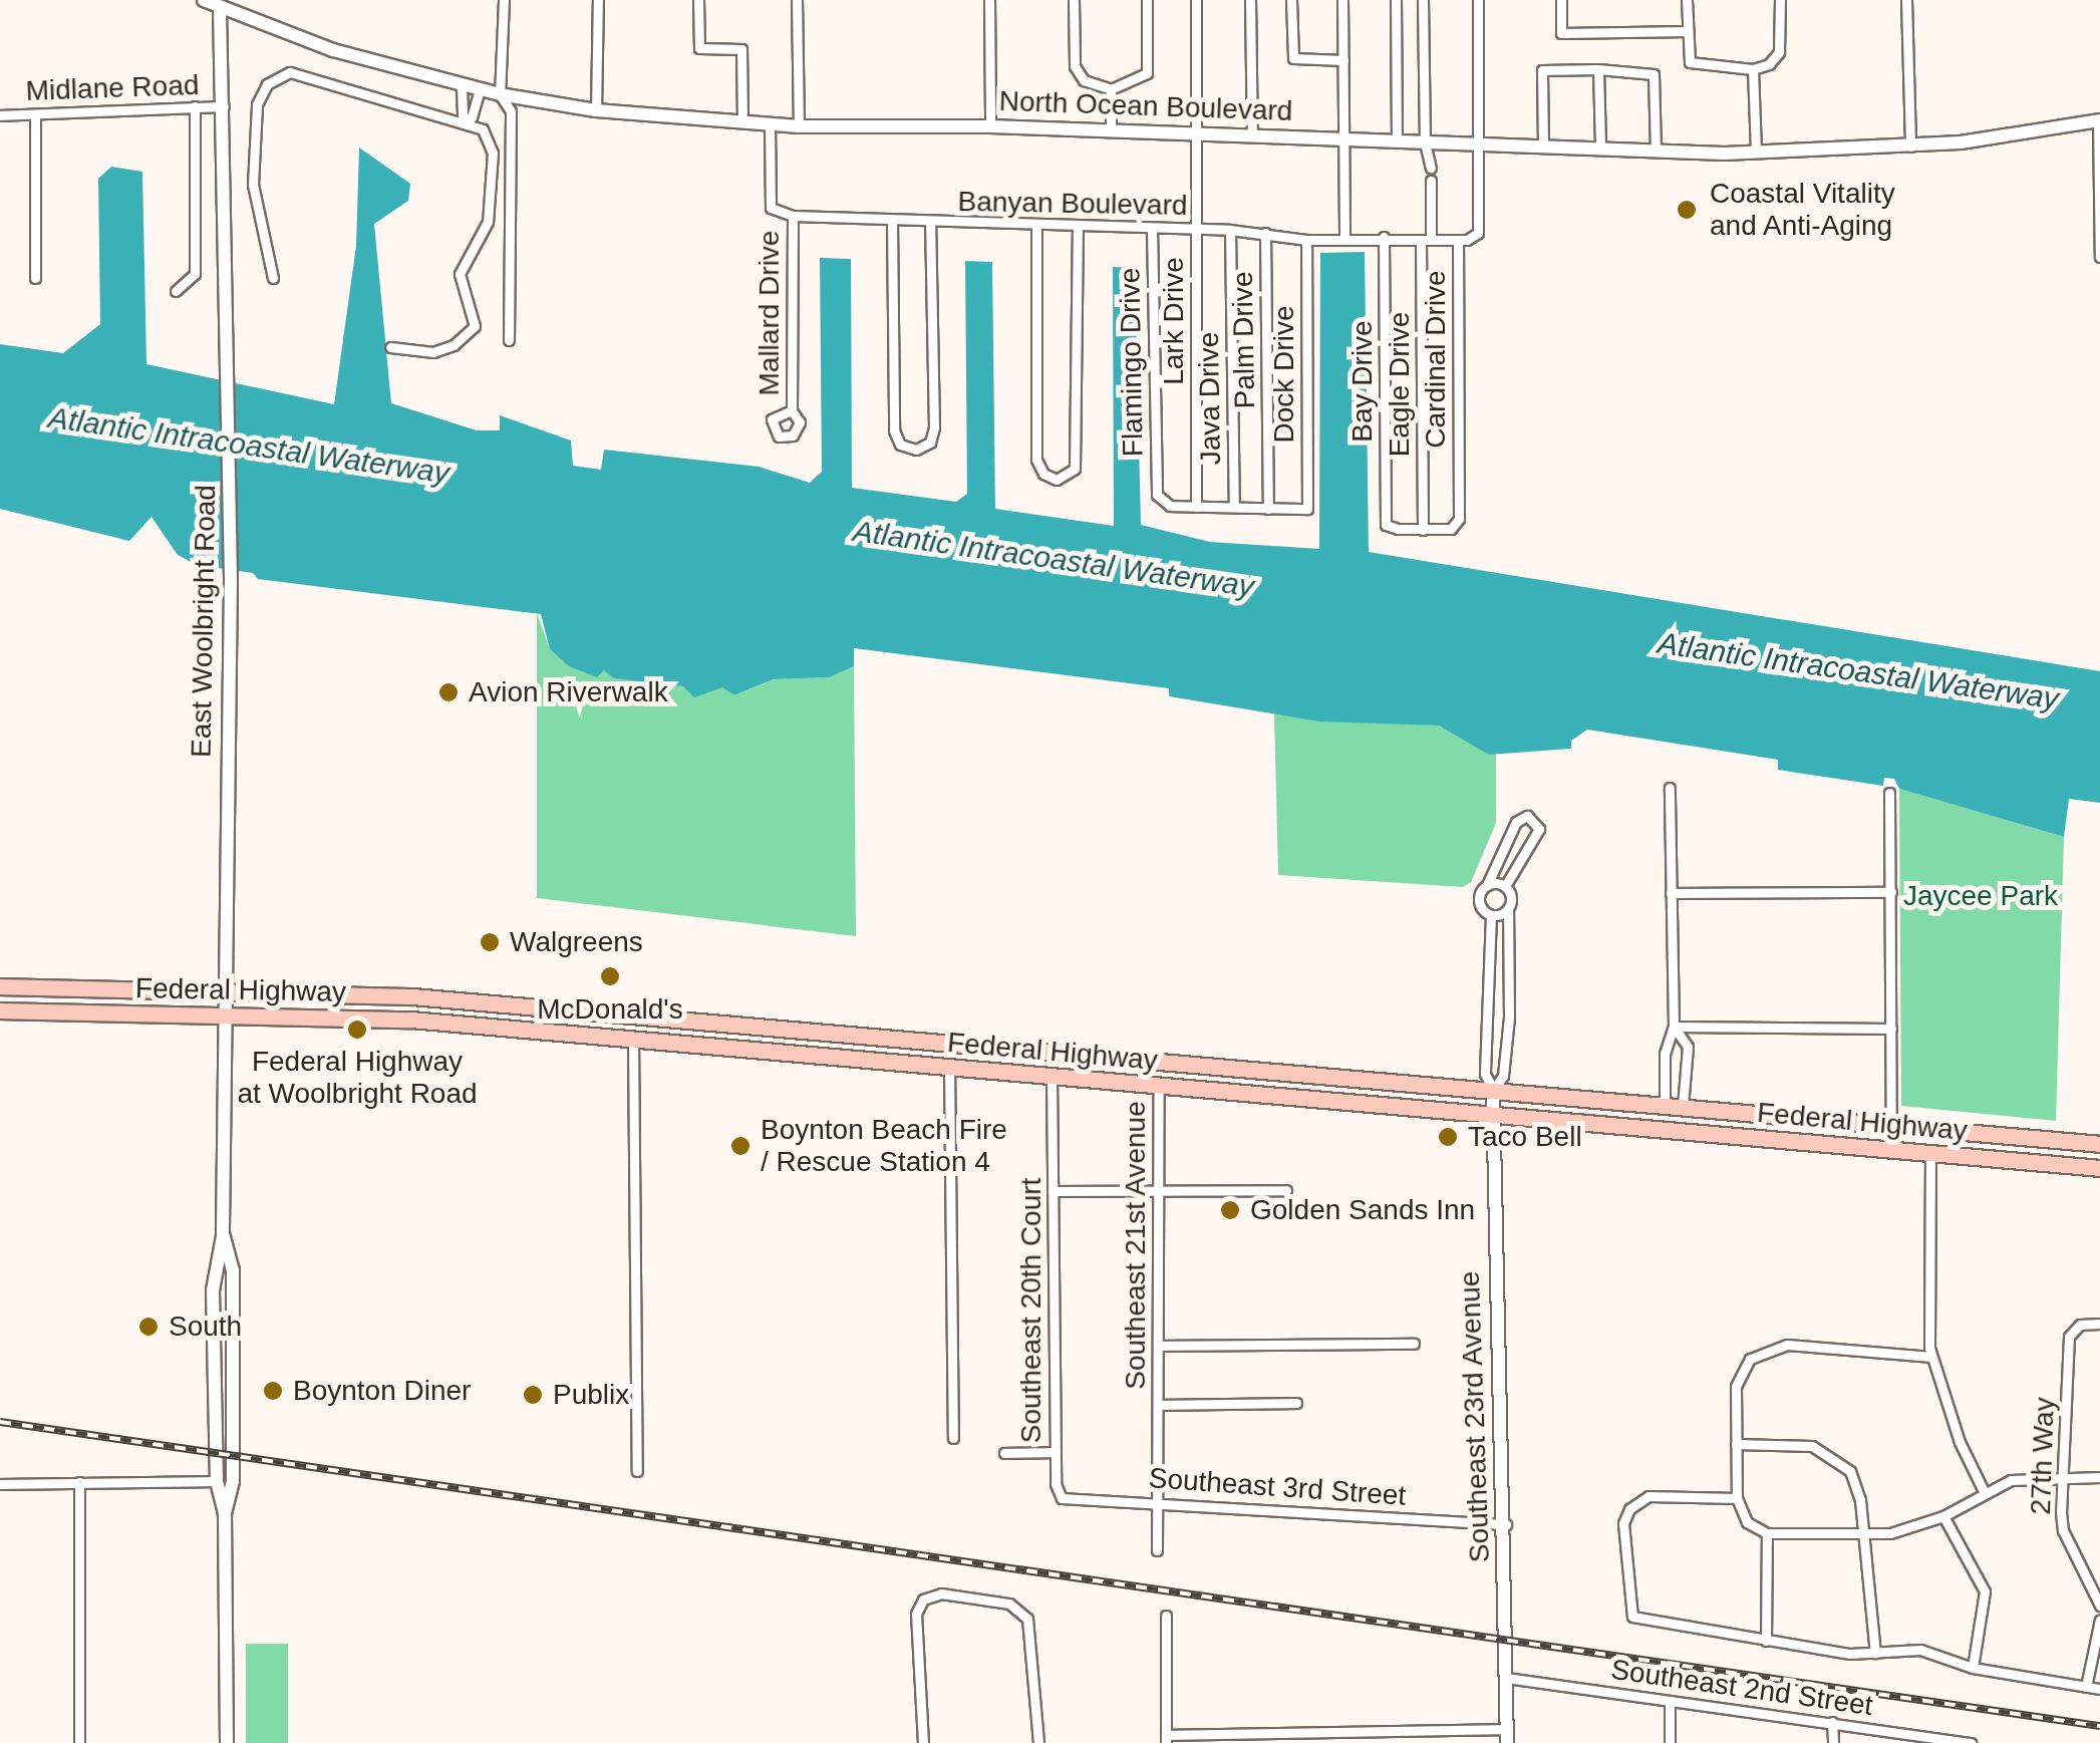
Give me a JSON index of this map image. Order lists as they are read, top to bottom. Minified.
{"streets":{"main road":["North Ocean Boulevard","East Woolbright Road","Federal Highway","Southeast 23rd Avenue"],"street":["Midlane Road","Banyan Boulevard","Mallard Drive","Lark Drive","Palm Drive","Cardinal Drive","Flamingo Drive","Dock Drive","Bay Drive","Eagle Drive","Java Drive","Southeast 21st Avenue","Southeast 20th Court","27th Way","Southeast 3rd Street","Southeast 2nd Street"]},"crossings":[["Midlane Road","East Woolbright Road"],["North Ocean Boulevard","Lark Drive"],["North Ocean Boulevard","Cardinal Drive"],["North Ocean Boulevard","East Woolbright Road"],["Banyan Boulevard","Mallard Drive"],["Banyan Boulevard","Lark Drive"],["Banyan Boulevard","Palm Drive"],["Banyan Boulevard","Cardinal Drive"],["Banyan Boulevard","Flamingo Drive"],["Banyan Boulevard","Dock Drive"],["Banyan Boulevard","Bay Drive"],["Banyan Boulevard","Eagle Drive"],["Banyan Boulevard","Java Drive"],["Lark Drive","Flamingo Drive"],["Palm Drive","Dock Drive"],["Cardinal Drive","Bay Drive"],["Cardinal Drive","Eagle Drive"],["Bay Drive","Eagle Drive"],["East Woolbright Road","Federal Highway"],["Federal Highway","Southeast 21st Avenue"],["Federal Highway","Southeast 20th Court"],["Federal Highway","Southeast 23rd Avenue"],["Southeast 21st Avenue","Southeast 3rd Street"],["Southeast 20th Court","Southeast 3rd Street"],["Southeast 23rd Avenue","Southeast 3rd Street"],["Southeast 23rd Avenue","Southeast 2nd Street"]],"water":["Atlantic Intracoastal Waterway"],"parks":["Jaycee Park"],"places":["Coastal Vitality and Anti-Aging","Avion Riverwalk","Walgreens","McDonald's","Federal Highway at Woolbright Road","Taco Bell","Boynton Beach Fire / Rescue Station 4","Golden Sands Inn","South","Boynton Diner","Publix"]}
